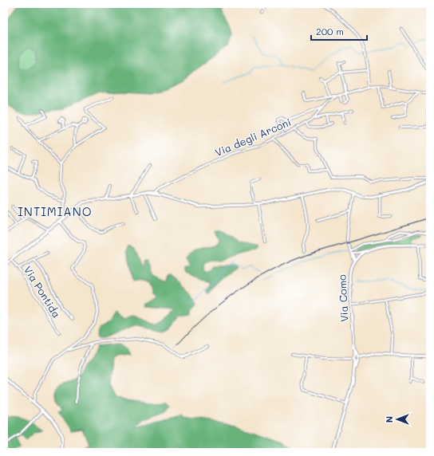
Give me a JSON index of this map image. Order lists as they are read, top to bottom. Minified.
{"streets":{"street":["Via degli Arconi","Via Pontida","Via Como"]},"districts":["INTIMIANO"],"scale_bar":"200 m","north":"left"}
